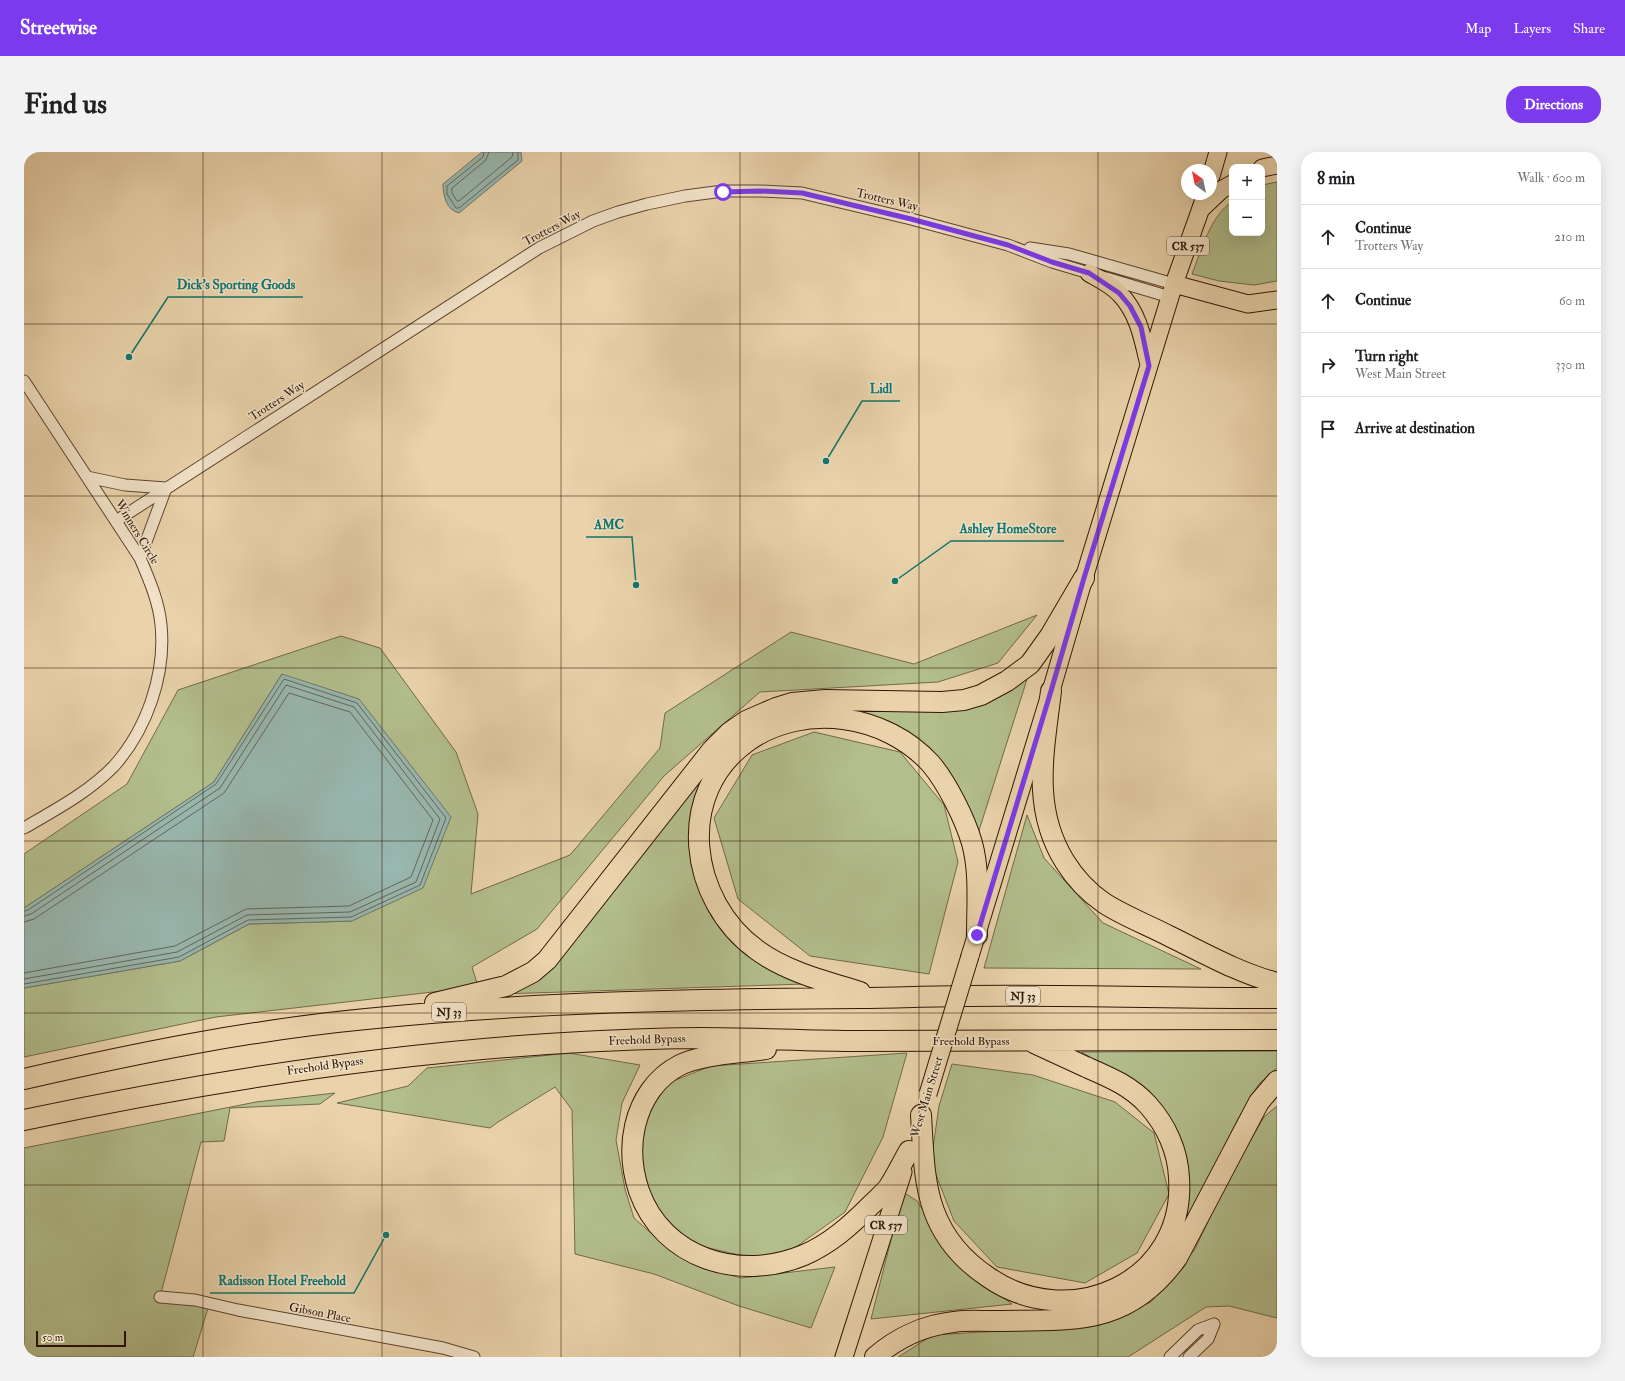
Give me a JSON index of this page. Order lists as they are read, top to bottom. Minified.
{"streets":{"highway":["NJ 33","Freehold Bypass"],"main road":["CR 537","West Main Street"],"street":["Trotters Way","Winners Circle","Gibson Place"]},"crossings":[["Trotters Way","Winners Circle"],["Trotters Way","West Main Street"]],"places":["Dick's Sporting Goods","Lidl","Ashley HomeStore","AMC","Radisson Hotel Freehold"],"scale_bar":"50 m","north":"top left","page":{"header":"Streetwise","nav":["Map","Layers","Share"],"buttons":"Directions","title":"Find us","heading":["8 min","Walk · 600 m"],"map_buttons":["+","−"],"list":[["Continue","Trotters Way","210 m"],["Continue","60 m"],["Turn right","West Main Street","330 m"],"Arrive at destination"],"scale":"50 m"}}
